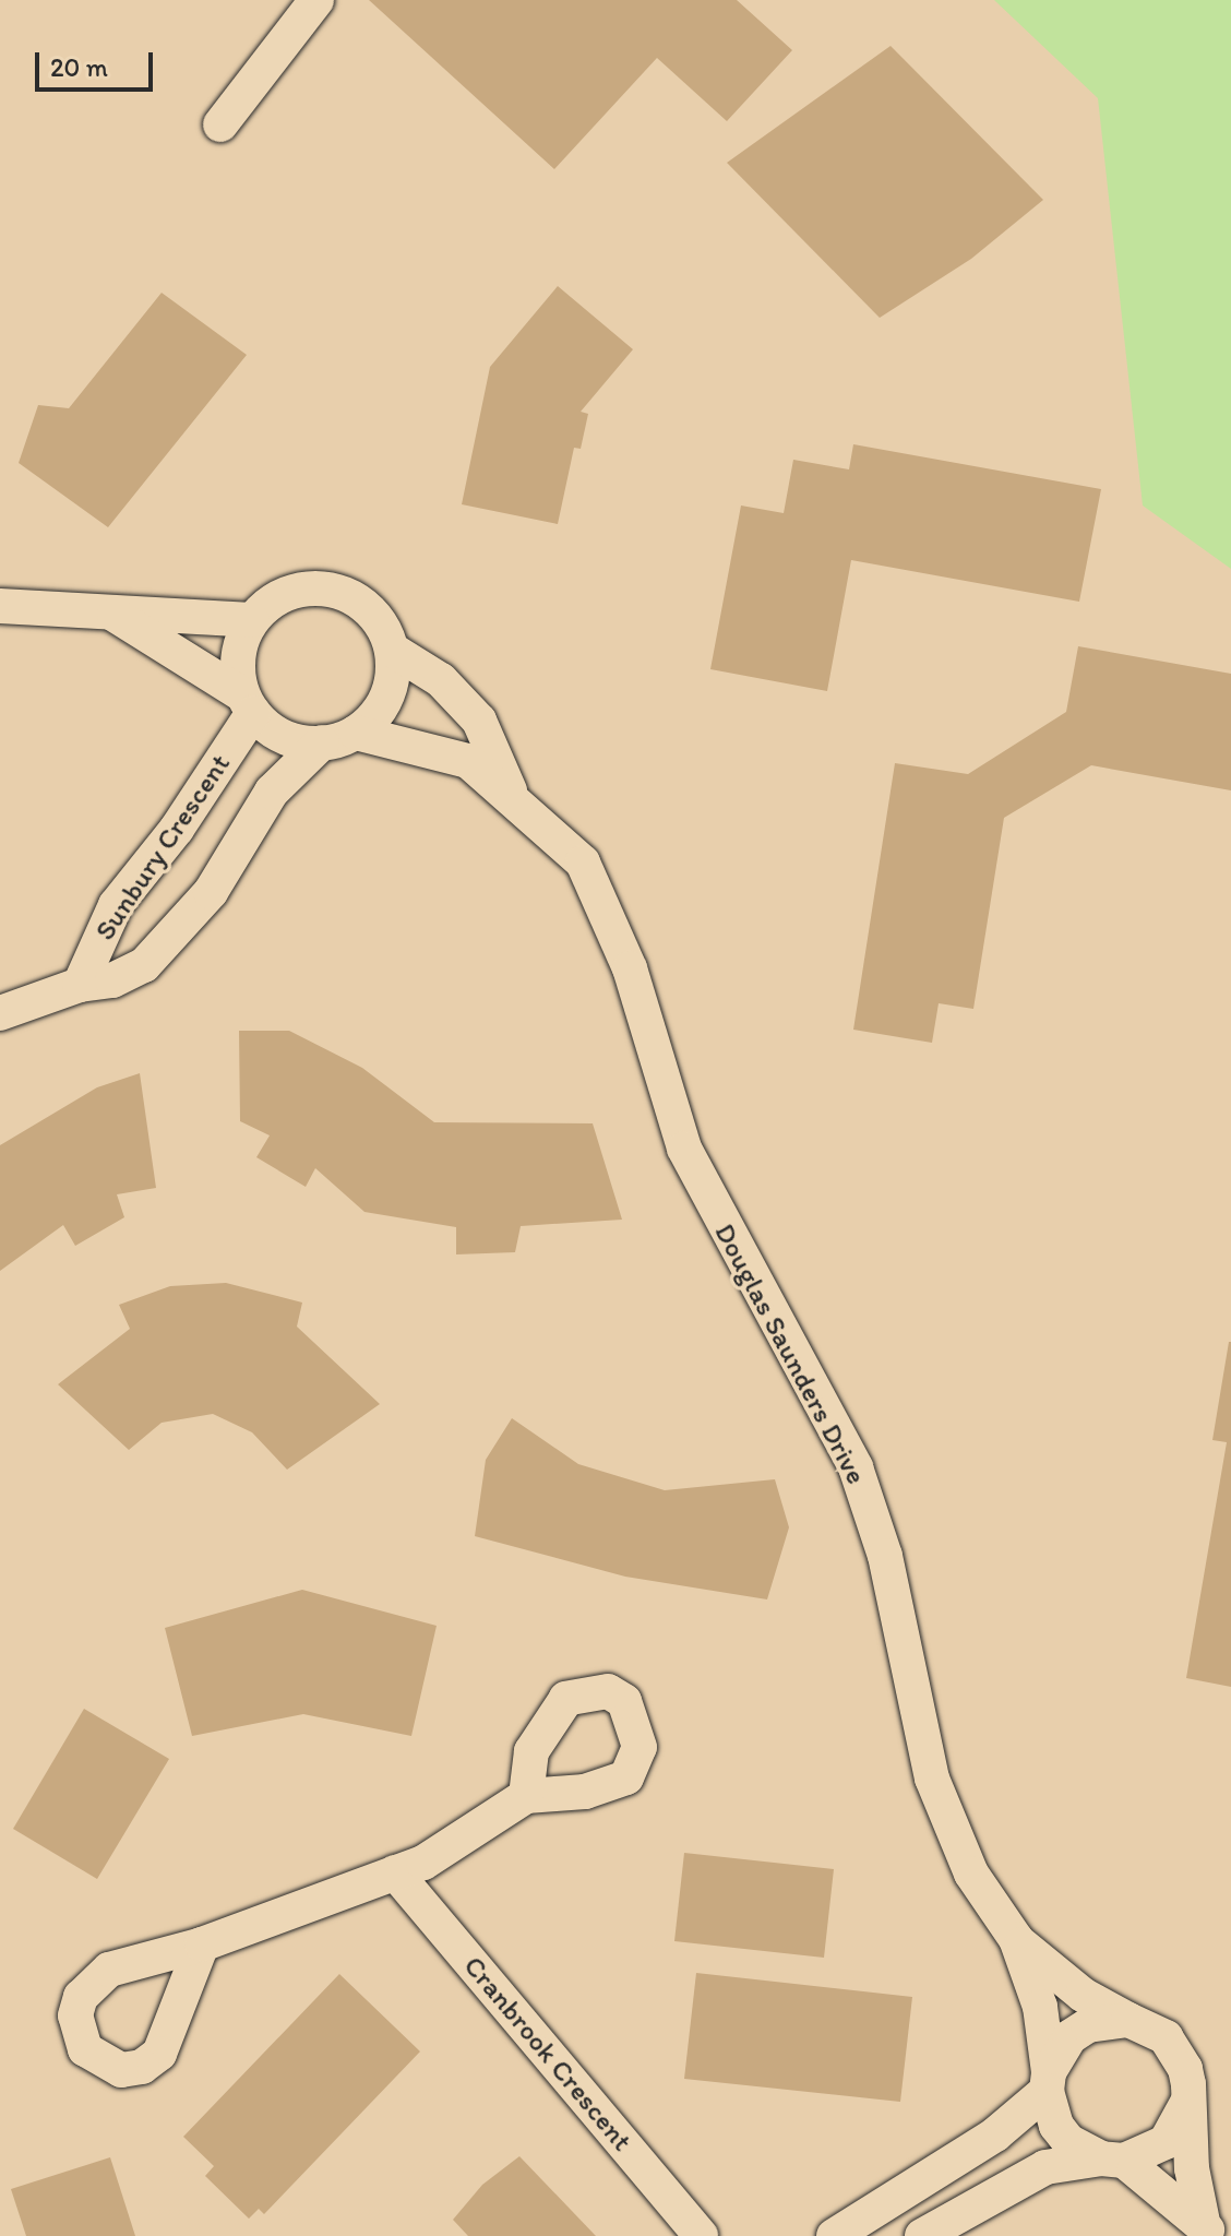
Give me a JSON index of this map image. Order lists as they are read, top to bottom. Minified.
{"streets":{"street":["Sunbury Crescent","Douglas Saunders Drive","Cranbrook Crescent"]},"crossings":[["Sunbury Crescent","Douglas Saunders Drive"]],"scale_bar":"20 m"}
